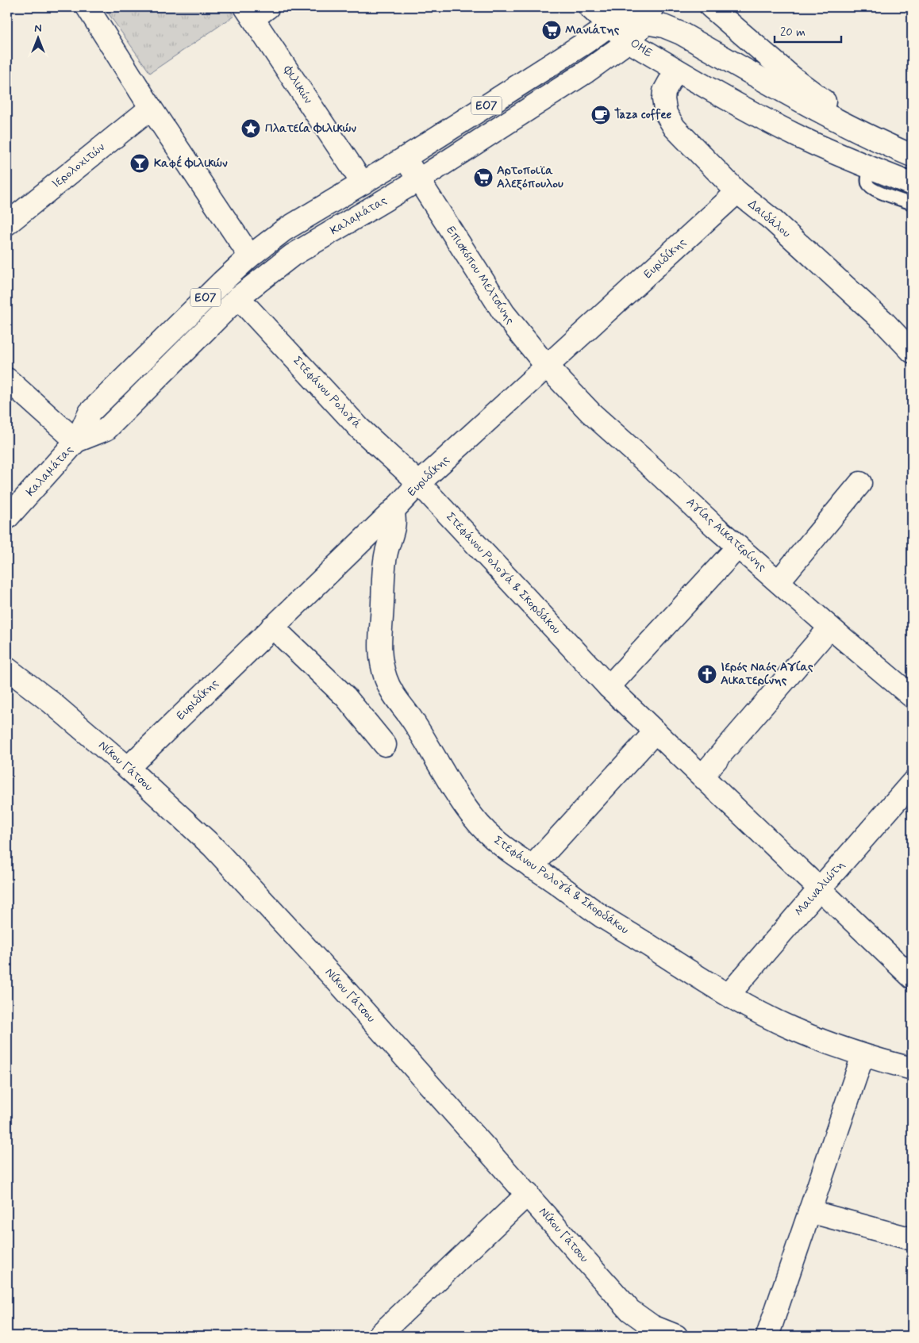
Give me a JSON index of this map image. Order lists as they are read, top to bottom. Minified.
{"streets":{"street":["ΟΗΕ","Φιλικών","ΕΟ7","Ιερολοχιτών","Καλαμάτας","Δαιδάλου","Ευριδίκης","Επισκόπου Μελτσίνης","Στεφάνου Ρολογά","Αγίας Αικατερίνης","Στεφάνου Ρολογά & Σκορδάκου","Νίκου Γάτσου","Μαιναλιώτη"]},"crossings":[["ΟΗΕ","Καλαμάτας"],["ΟΗΕ","Δαιδάλου"],["Φιλικών","Καλαμάτας"],["Καλαμάτας","Επισκόπου Μελτσίνης"],["Καλαμάτας","Στεφάνου Ρολογά"],["Δαιδάλου","Ευριδίκης"],["Ευριδίκης","Επισκόπου Μελτσίνης"],["Ευριδίκης","Στεφάνου Ρολογά"],["Ευριδίκης","Αγίας Αικατερίνης"],["Ευριδίκης","Στεφάνου Ρολογά & Σκορδάκου"],["Ευριδίκης","Νίκου Γάτσου"],["Επισκόπου Μελτσίνης","Αγίας Αικατερίνης"],["Στεφάνου Ρολογά","Στεφάνου Ρολογά & Σκορδάκου"],["Στεφάνου Ρολογά & Σκορδάκου","Μαιναλιώτη"]],"places":{"supermarket":["Μανιάτης","Αρτοποιϊα Αλεξόπουλου"],"cafe":["Taza coffee"],"place":["Πλατεία Φιλικών"],"bar":["Καφέ Φιλικών"],"church":["Ιερός Ναός Αγίας Αικατερίνης"]},"scale_bar":"20 m","north":"top"}
